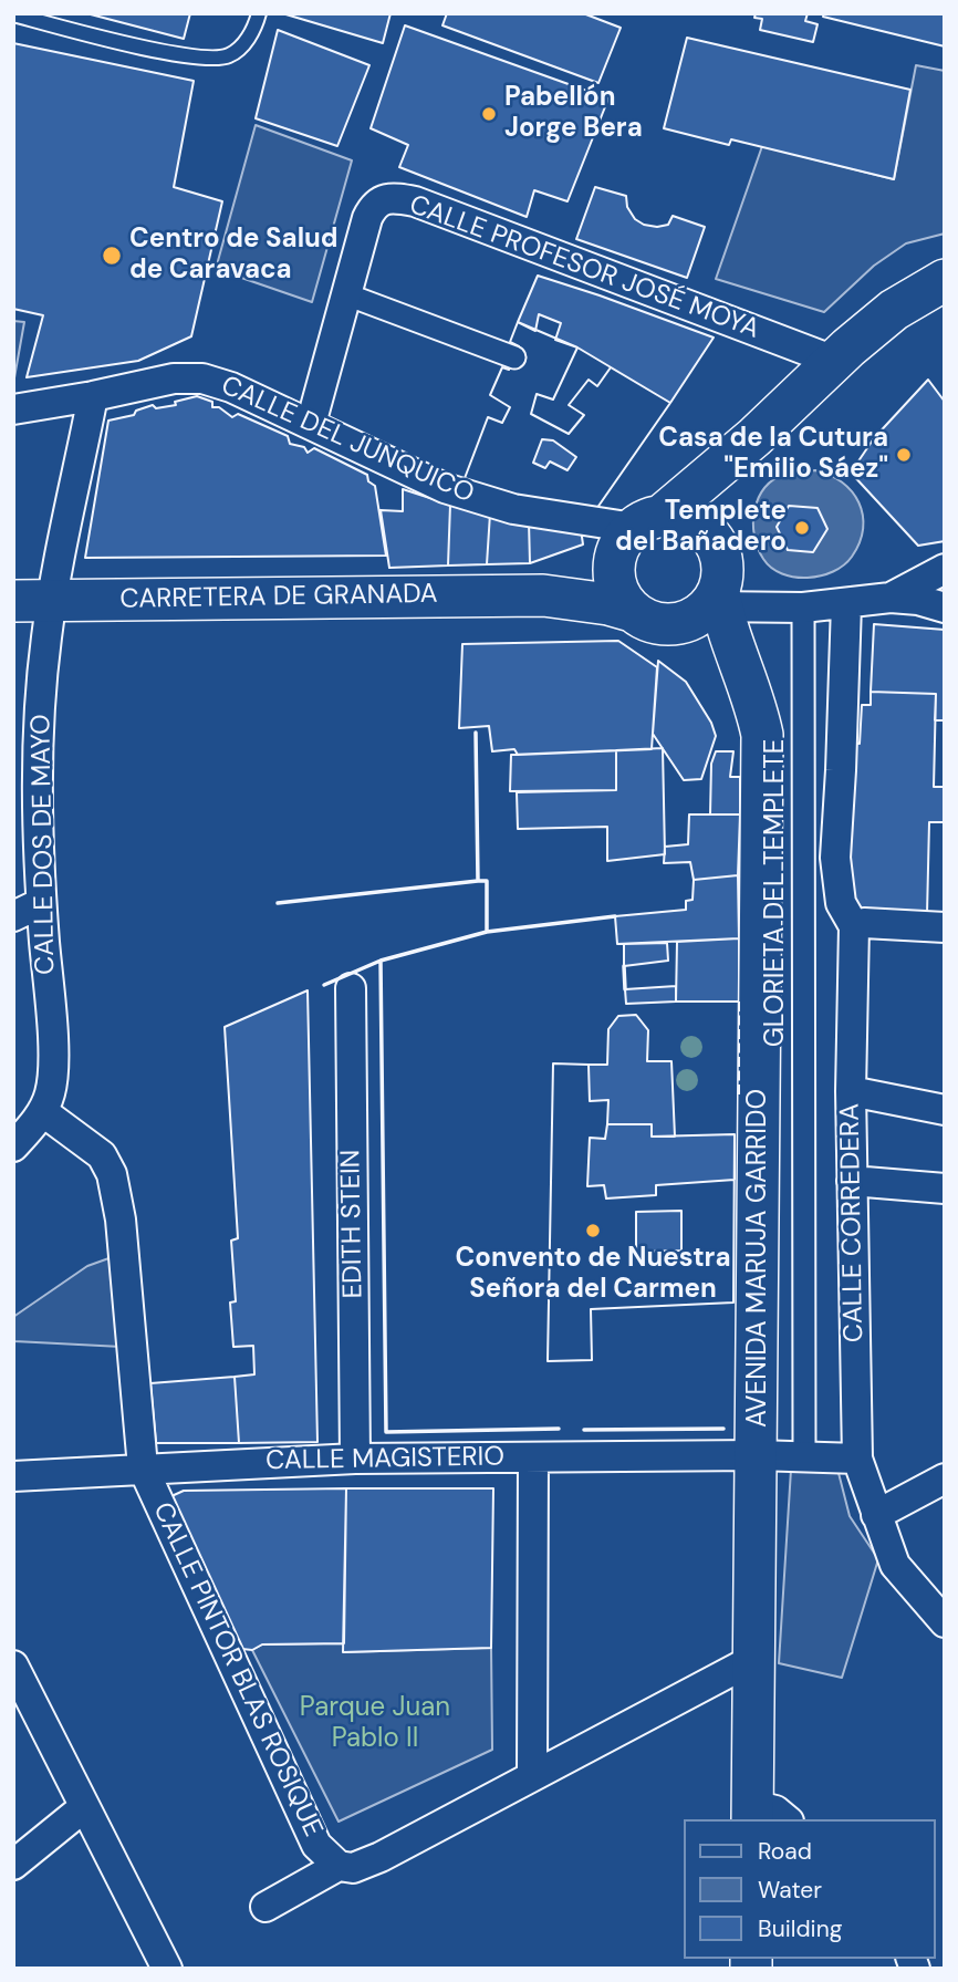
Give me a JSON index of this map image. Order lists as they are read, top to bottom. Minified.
{"streets":{"main road":["CARRETERA DE GRANADA","AVENIDA MARUJA GARRIDO"],"street":["CALLE PROFESOR JOSÉ MOYA","CALLE DEL JUNQUICO","CALLE DOS DE MAYO","GLORIETA DEL TEMPLETE","CALLE CORREDERA","EDITH STEIN","CALLE MAGISTERIO","CALLE PINTOR BLAS ROSIQUE"]},"crossings":[["CALLE PROFESOR JOSÉ MOYA","CALLE DEL JUNQUICO"],["CALLE DEL JUNQUICO","CARRETERA DE GRANADA"],["CALLE DEL JUNQUICO","CALLE DOS DE MAYO"],["CALLE DEL JUNQUICO","AVENIDA MARUJA GARRIDO"],["CARRETERA DE GRANADA","CALLE DOS DE MAYO"],["CARRETERA DE GRANADA","AVENIDA MARUJA GARRIDO"],["CALLE DOS DE MAYO","CALLE PINTOR BLAS ROSIQUE"],["GLORIETA DEL TEMPLETE","CALLE MAGISTERIO"],["CALLE CORREDERA","CALLE MAGISTERIO"],["EDITH STEIN","CALLE MAGISTERIO"],["AVENIDA MARUJA GARRIDO","CALLE MAGISTERIO"],["CALLE MAGISTERIO","CALLE PINTOR BLAS ROSIQUE"]],"parks":["Parque Juan Pablo II"],"places":["Pabellón Jorge Bera","Centro de Salud de Caravaca","Casa de la Cutura \"Emilio Sáez\"","Templete del Bañadero","Convento de Nuestra Señora del Carmen"],"legend":["Road","Water","Building"]}
